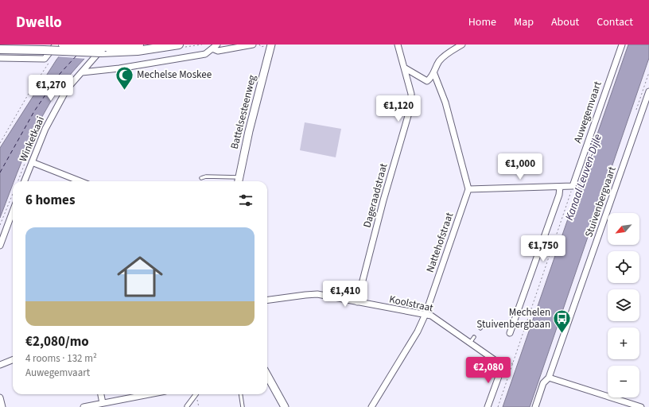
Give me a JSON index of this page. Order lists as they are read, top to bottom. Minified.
{"streets":{"main road":["Battelsesteenweg"],"street":["Auwegemvaart","Winketkaai","Dageraadstraat","Stuivenbergvaart","Nattehofstraat","Koolstraat"]},"crossings":[["Dageraadstraat","Koolstraat"],["Nattehofstraat","Koolstraat"]],"water":["Kanaal Leuven-Dijle"],"places":{"mosque":["Mechelse Moskee"],"bus stop":["Mechelen Stuivenbergbaan"]},"north":"bottom left","page":{"header":"Dwello","nav":["Home","Map","About","Contact"],"price":["€1,270","€1,120","€1,000","€1,750","€1,410","€2,080"],"heading":"6 homes","map_buttons":["+","−"],"list":[{"name":"€2,080/mo","note":"4 rooms · 132 m² · Auwegemvaart"}]}}
